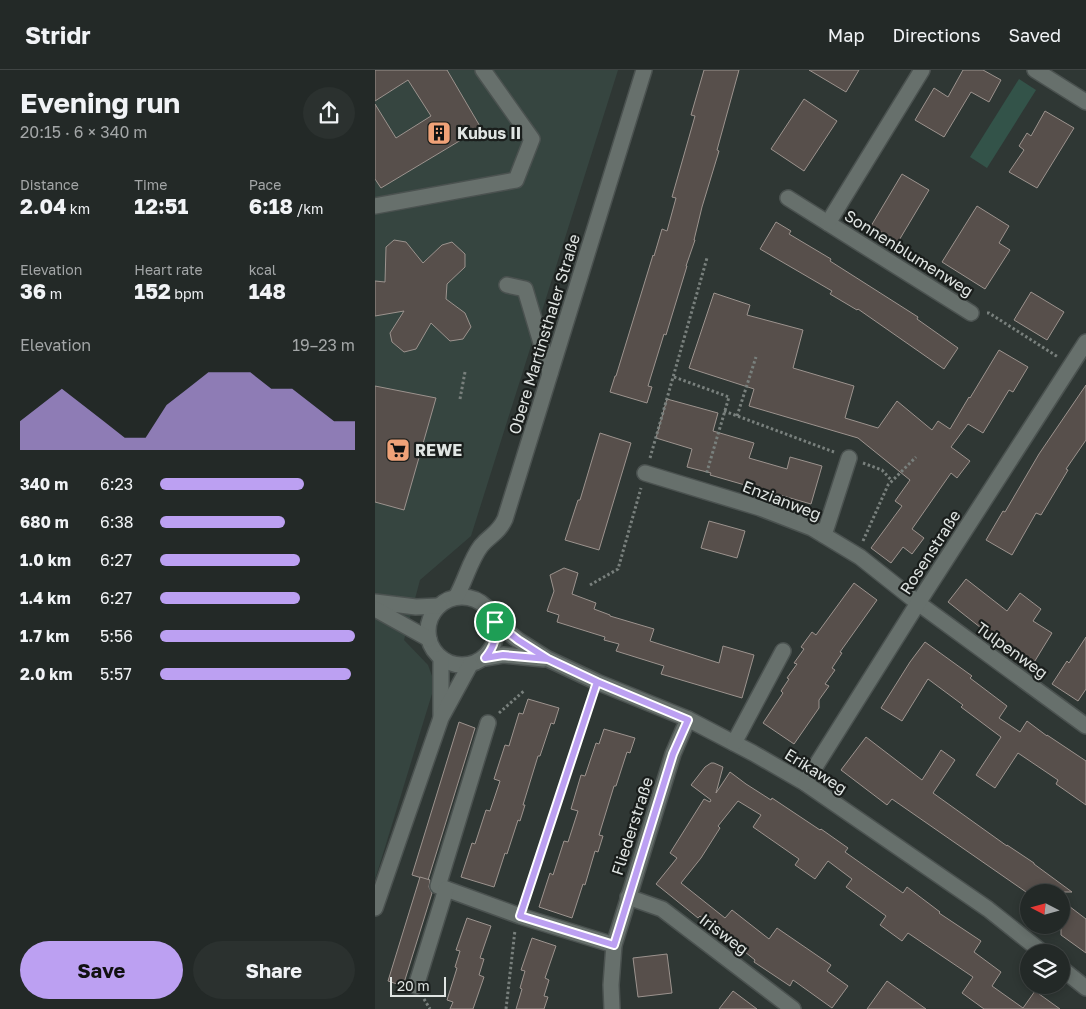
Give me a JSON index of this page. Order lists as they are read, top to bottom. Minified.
{"streets":{"street":["Sonnenblumenweg","Obere Martinsthaler Straße","Enzianweg","Rosenstraße","Tulpenweg","Erikaweg","Fliederstraße","Irisweg"]},"crossings":[["Obere Martinsthaler Straße","Erikaweg"],["Enzianweg","Rosenstraße"],["Enzianweg","Tulpenweg"],["Rosenstraße","Tulpenweg"],["Rosenstraße","Erikaweg"],["Erikaweg","Fliederstraße"],["Fliederstraße","Irisweg"]],"places":{"building":["Kubus II"],"supermarket":["REWE"]},"scale_bar":"20 m","north":"left","page":{"header":"Stridr","nav":["Map","Directions","Saved"],"heading":["Evening run","20:15 · 6 × 340 m"],"stats":[["Distance","2.04 km"],["Time","12:51"],["Pace","6:18 /km"],["Elevation","36 m"],["Heart rate","152 bpm"],["kcal","148"]],"chart":["Elevation","19–23 m"],"list":[{"name":"340 m","note":"6:23"},{"name":"680 m","note":"6:38"},{"name":"1.0 km","note":"6:27"},{"name":"1.4 km","note":"6:27"},{"name":"1.7 km","note":"5:56"},{"name":"2.0 km","note":"5:57"}],"buttons":["Save","Share"],"scale":"20 m"}}
